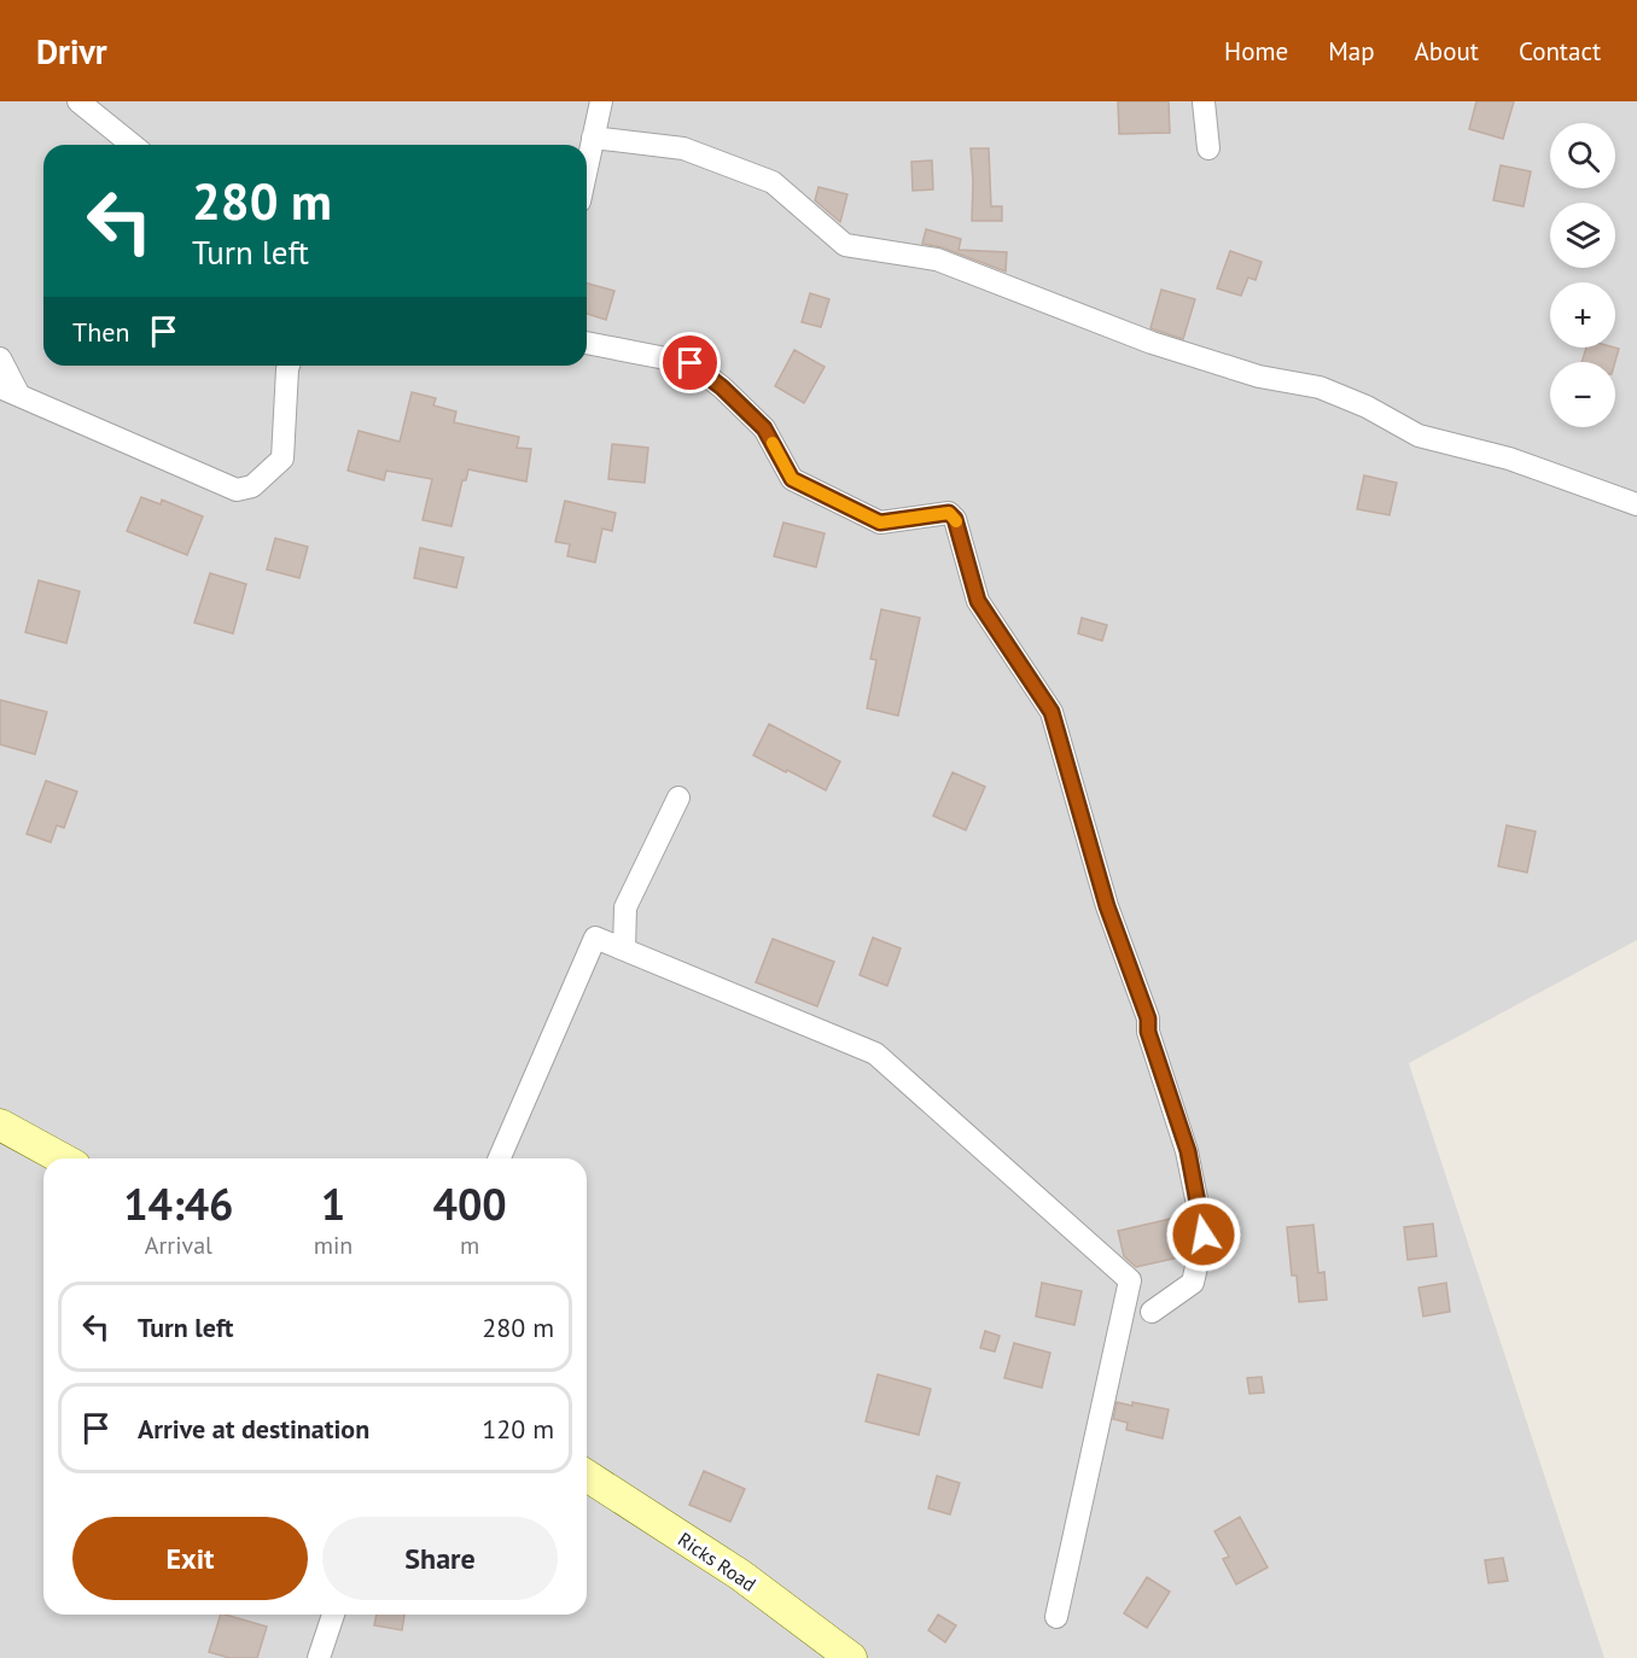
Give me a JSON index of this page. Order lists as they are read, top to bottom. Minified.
{"streets":{"street":["Ricks Road"]},"page":{"header":"Drivr","nav":["Home","Map","About","Contact"],"map_buttons":["+","−"],"turn":["280 m","Turn left"],"then":"Then","eta":["14:46","Arrival","1","min","400","m"],"list":[{"name":"Turn left","value":"280 m"},{"name":"Arrive at destination","value":"120 m"}],"buttons":["Exit","Share"]}}
